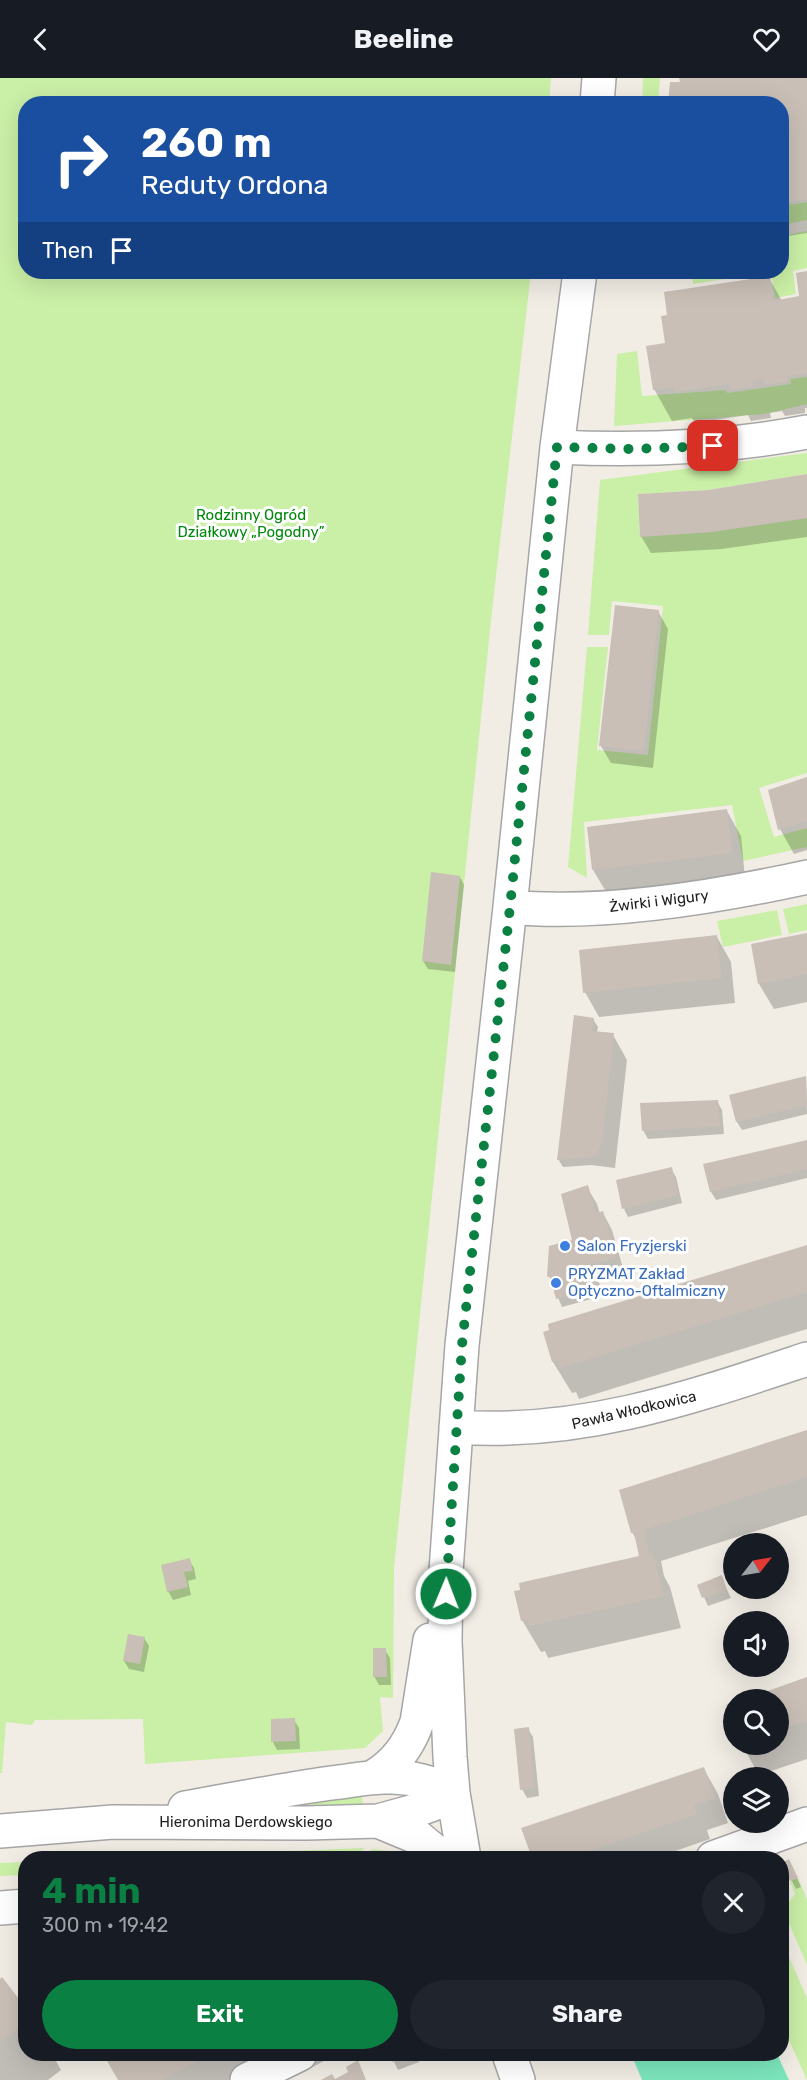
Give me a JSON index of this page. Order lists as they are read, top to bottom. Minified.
{"streets":{"street":["Żwirki i Wigury","Pawła Włodkowica","Hieronima Derdowskiego"]},"parks":["Rodzinny Ogród Działkowy „Pogodny”"],"places":["Salon Fryzjerski","PRYZMAT Zakład Optyczno-Oftalmiczny"],"north":"top right","page":{"header":"Beeline","turn":["260 m","Reduty Ordona"],"then":"Then","heading":["4 min","300 m · 19:42"],"buttons":["Exit","Share"]}}
